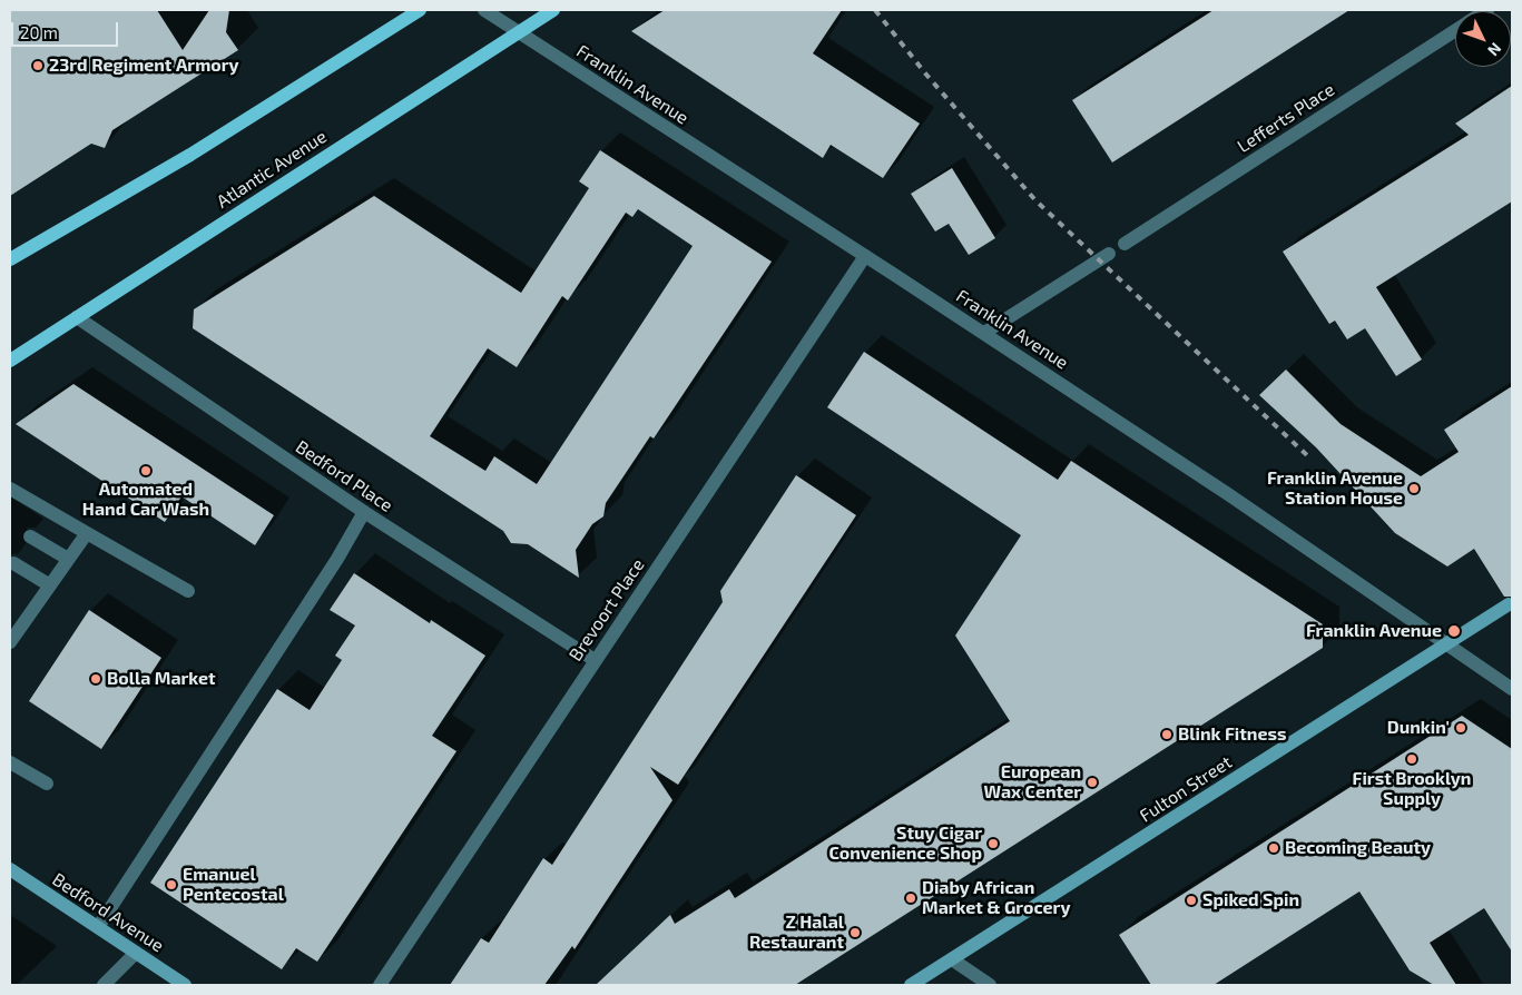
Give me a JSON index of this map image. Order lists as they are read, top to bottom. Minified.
{"streets":{"main road":["Atlantic Avenue","Fulton Street","Bedford Avenue"],"street":["Franklin Avenue","Lefferts Place","Bedford Place","Brevoort Place"]},"crossings":[["Franklin Avenue","Atlantic Avenue"],["Franklin Avenue","Brevoort Place"],["Franklin Avenue","Fulton Street"],["Atlantic Avenue","Bedford Place"],["Bedford Place","Brevoort Place"]],"places":["23rd Regiment Armory","Automated Hand Car Wash","Franklin Avenue Station House","Franklin Avenue","Bolla Market","Dunkin'","Blink Fitness","First Brooklyn Supply","European Wax Center","Stuy Cigar Convenience Shop","Becoming Beauty","Emanuel Pentecostal","Diaby African Market & Grocery","Spiked Spin","Z Halal Restaurant"],"scale_bar":"20 m","north":"bottom right"}
